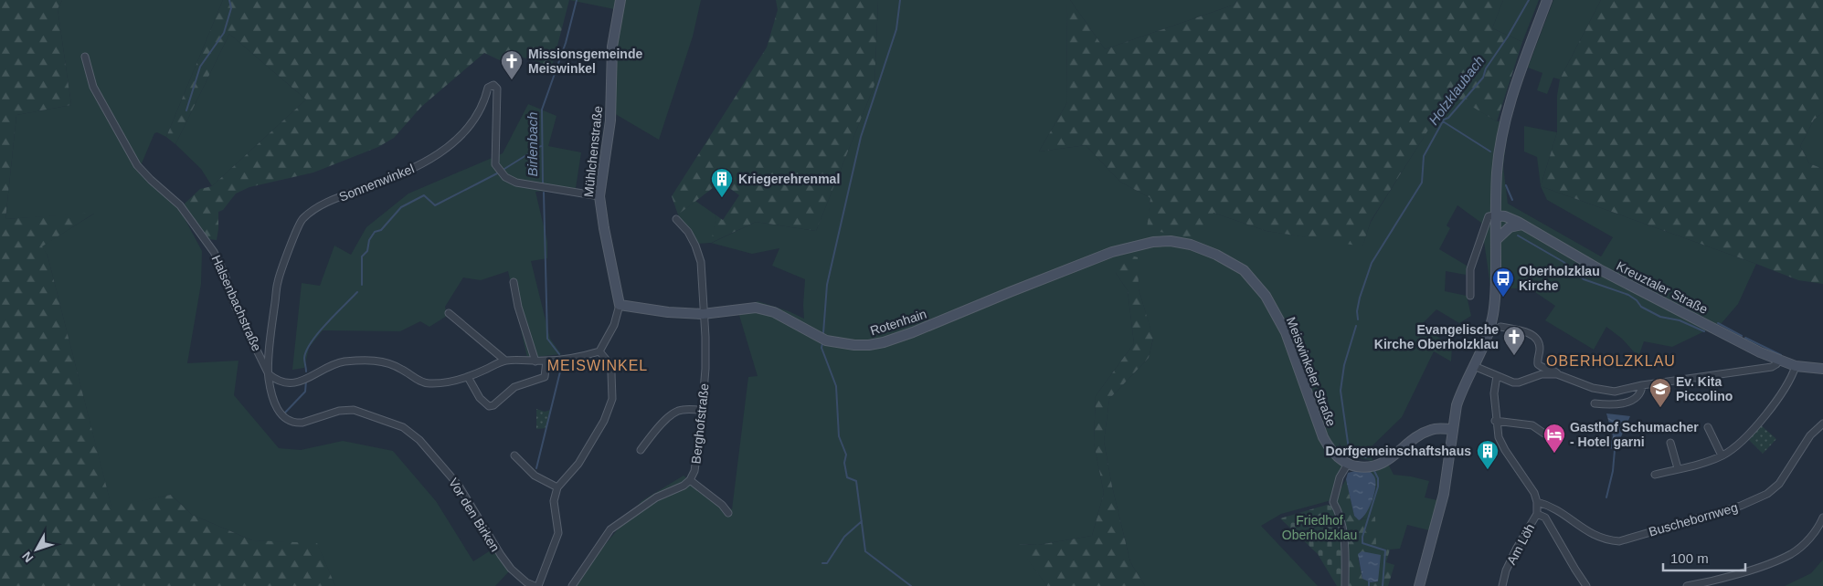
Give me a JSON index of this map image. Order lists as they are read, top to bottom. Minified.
{"streets":{"street":["Mühlchenstraße","Sonnenwinkel","Kreuztaler Straße","Halsenbachstraße","Rotenhain","Meiswinkeler Straße","Berghofstraße","Vor den Birken","Buschebornweg","Am Löh"]},"crossings":[["Mühlchenstraße","Sonnenwinkel"],["Mühlchenstraße","Rotenhain"],["Sonnenwinkel","Halsenbachstraße"],["Sonnenwinkel","Vor den Birken"],["Halsenbachstraße","Vor den Birken"],["Rotenhain","Meiswinkeler Straße"],["Rotenhain","Berghofstraße"],["Buschebornweg","Am Löh"]],"districts":["OBERHOLZKLAU","MEISWINKEL"],"water":["Holzklaubach","Birlenbach"],"parks":["Friedhof Oberholzklau"],"places":{"church":["Missionsgemeinde Meiswinkel","Evangelische Kirche Oberholzklau"],"building":["Kriegerehrenmal","Dorfgemeinschaftshaus"],"bus stop":["Oberholzklau Kirche"],"school or university":["Ev. Kita Piccolino"],"hotel":["Gasthof Schumacher - Hotel garni"]},"scale_bar":"100 m","north":"bottom left"}
